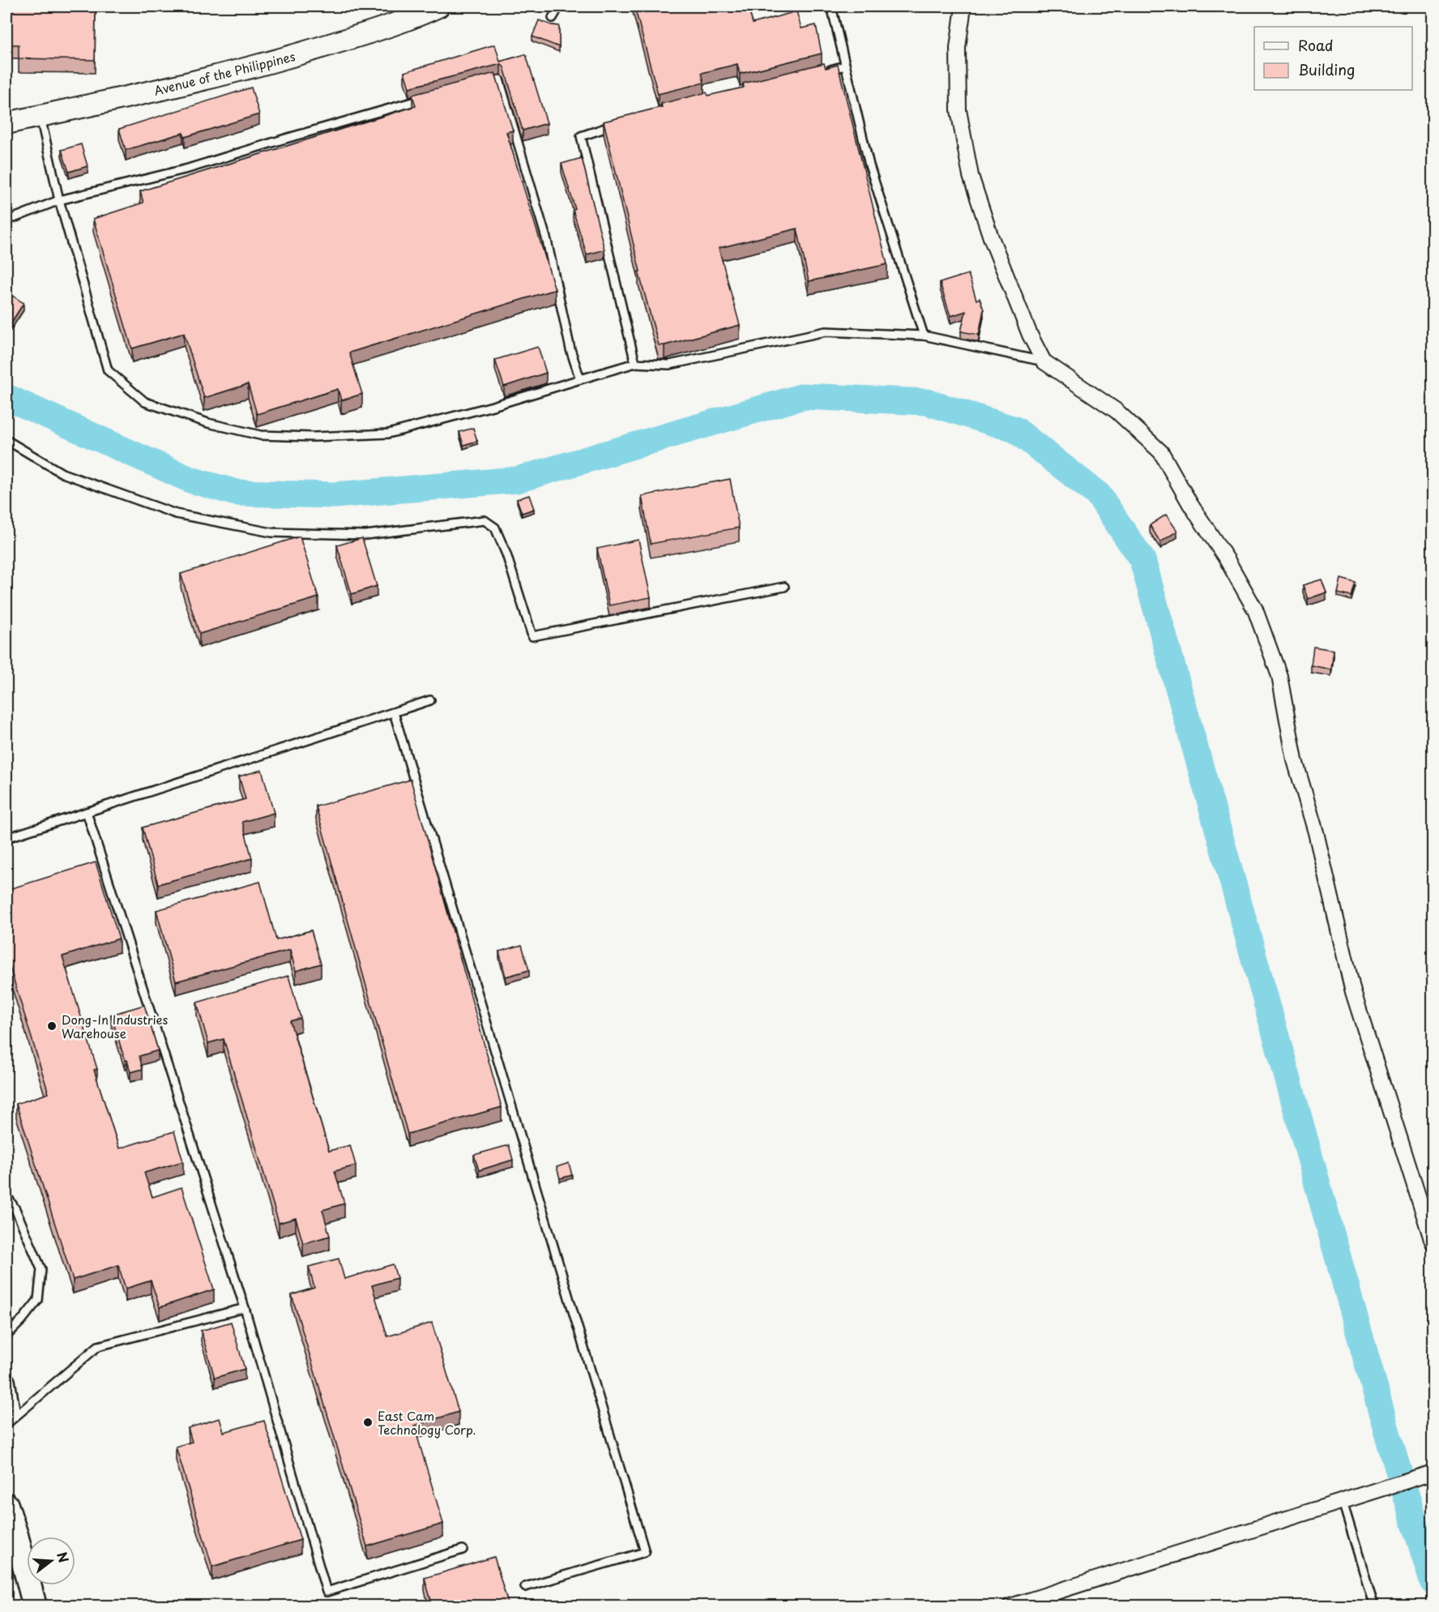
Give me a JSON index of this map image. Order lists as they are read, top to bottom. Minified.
{"streets":{"main road":["Avenue of the Philippines"]},"places":["Dong-In Industries Warehouse","East Cam Technology Corp."],"legend":["Road","Building"],"north":"right"}
